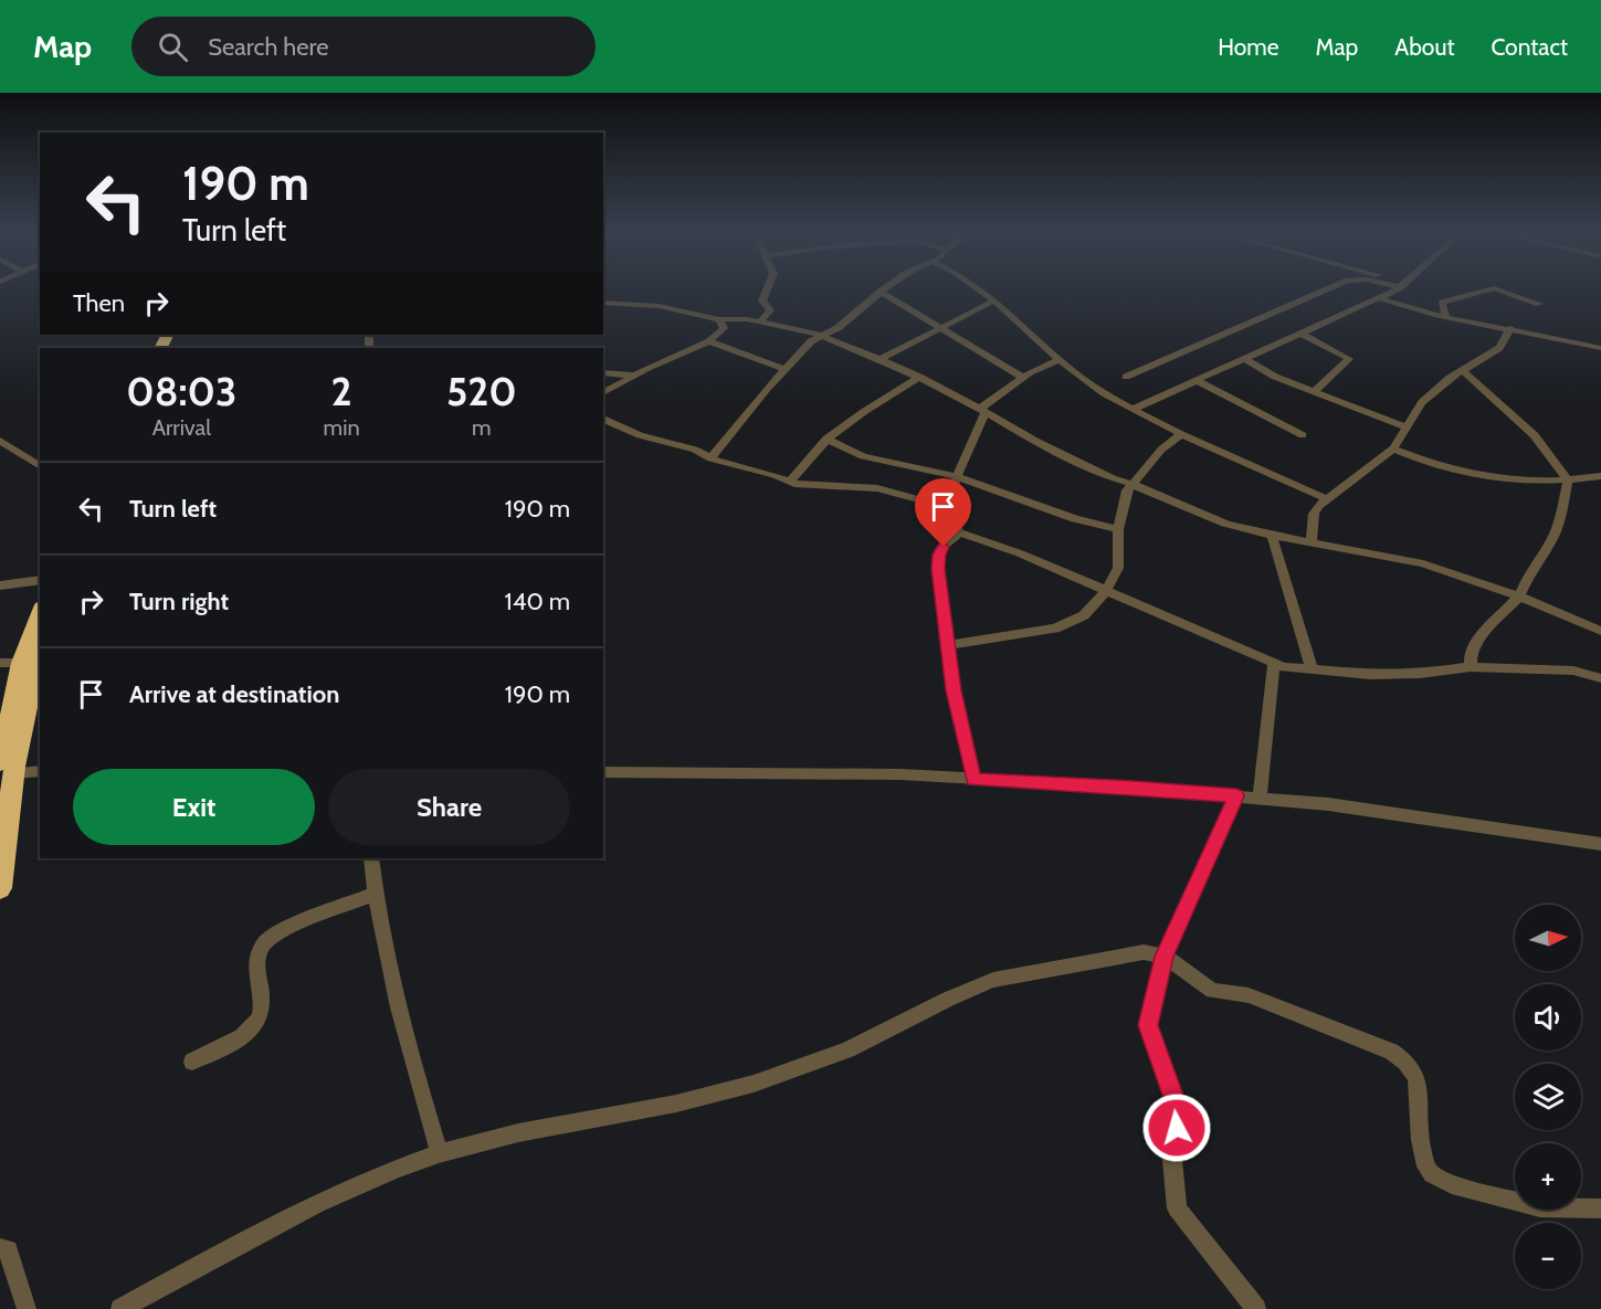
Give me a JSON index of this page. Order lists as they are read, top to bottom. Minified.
{"north":"right","page":{"header":"Map","search":"Search here","nav":["Home","Map","About","Contact"],"turn":["190 m","Turn left"],"then":"Then","eta":["08:03","Arrival","2","min","520","m"],"list":[{"name":"Turn left","value":"190 m"},{"name":"Turn right","value":"140 m"},{"name":"Arrive at destination","value":"190 m"}],"buttons":["Exit","Share"],"map_buttons":["+","−"]}}
